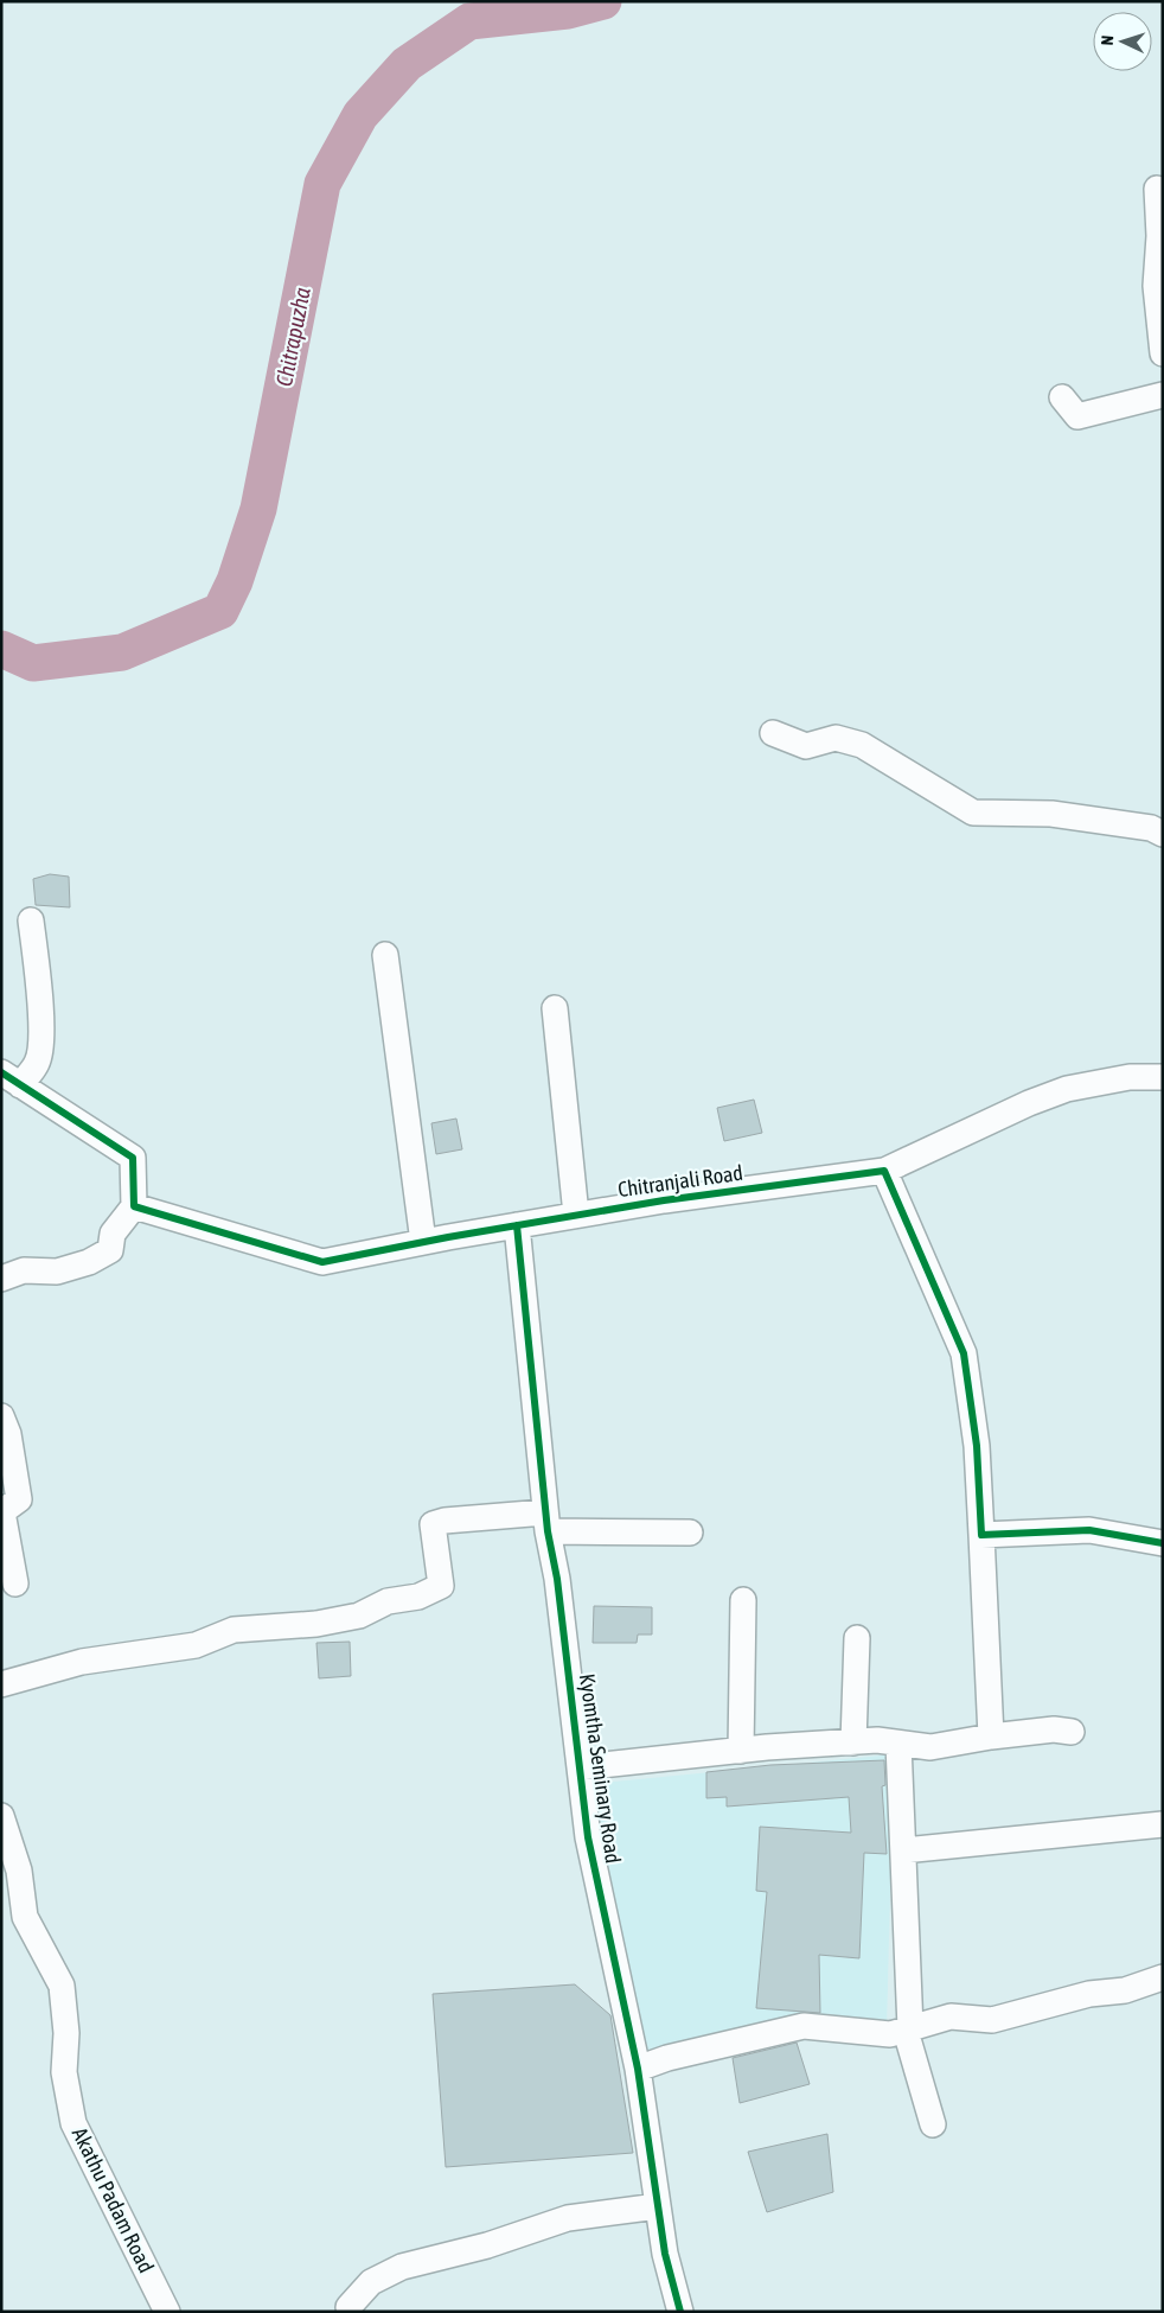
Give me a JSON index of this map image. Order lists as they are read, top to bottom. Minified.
{"streets":{"street":["Chitranjali Road","Kyomtha Seminary Road","Akathu Padam Road"]},"crossings":[["Chitranjali Road","Kyomtha Seminary Road"]],"water":["Chitrapuzha"],"north":"left"}
